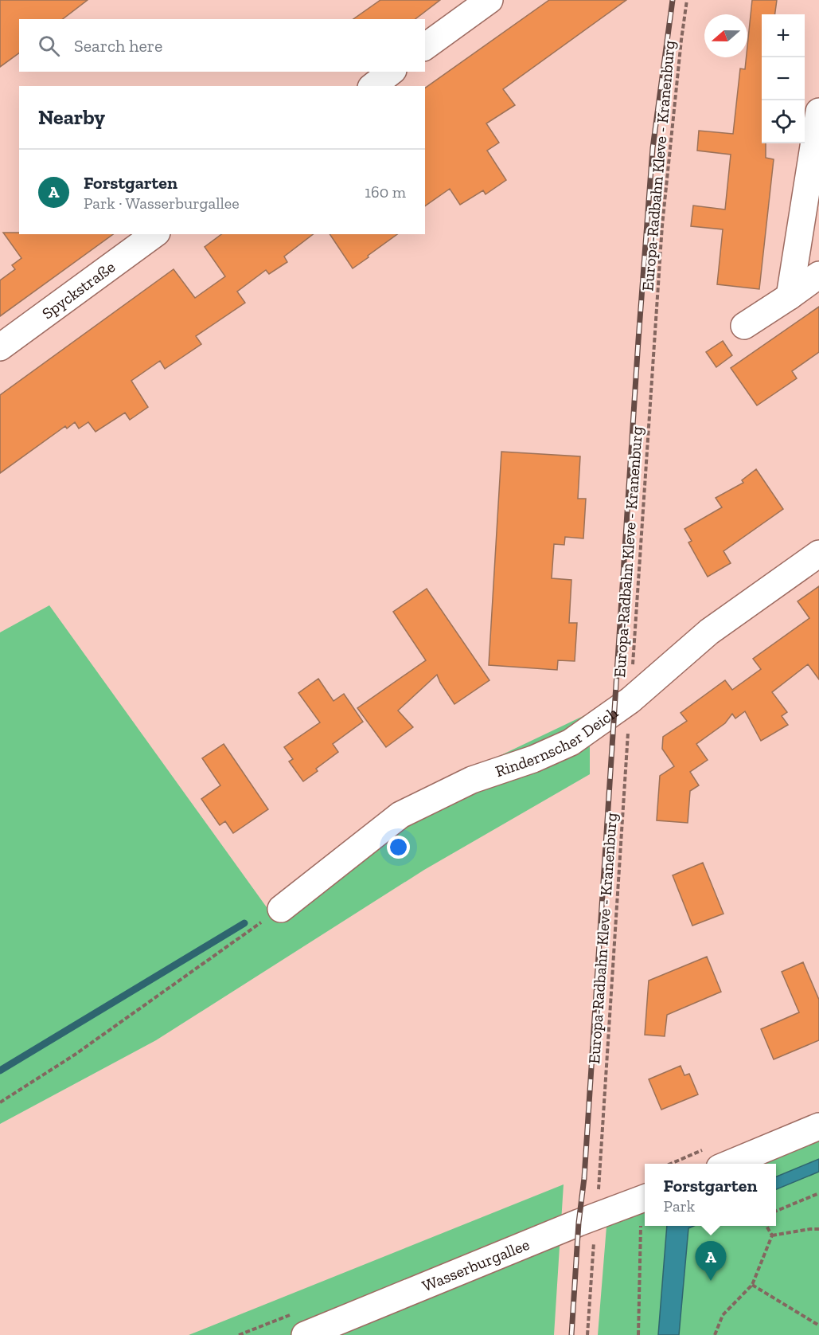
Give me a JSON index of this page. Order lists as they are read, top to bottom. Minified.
{"streets":{"street":["Spyckstraße","Rindernscher Deich","Wasserburgallee"],"path":["Europa-Radbahn Kleve - Kranenburg"]},"crossings":[["Europa-Radbahn Kleve - Kranenburg","Rindernscher Deich"],["Europa-Radbahn Kleve - Kranenburg","Wasserburgallee"]],"north":"left","page":{"map_buttons":["+","−"],"search":"Search here","heading":"Nearby","list":[{"mark":"A","name":"Forstgarten","note":"Park · Wasserburgallee","value":"160 m"}],"popup":["Forstgarten","Park"],"pins":"A"}}
